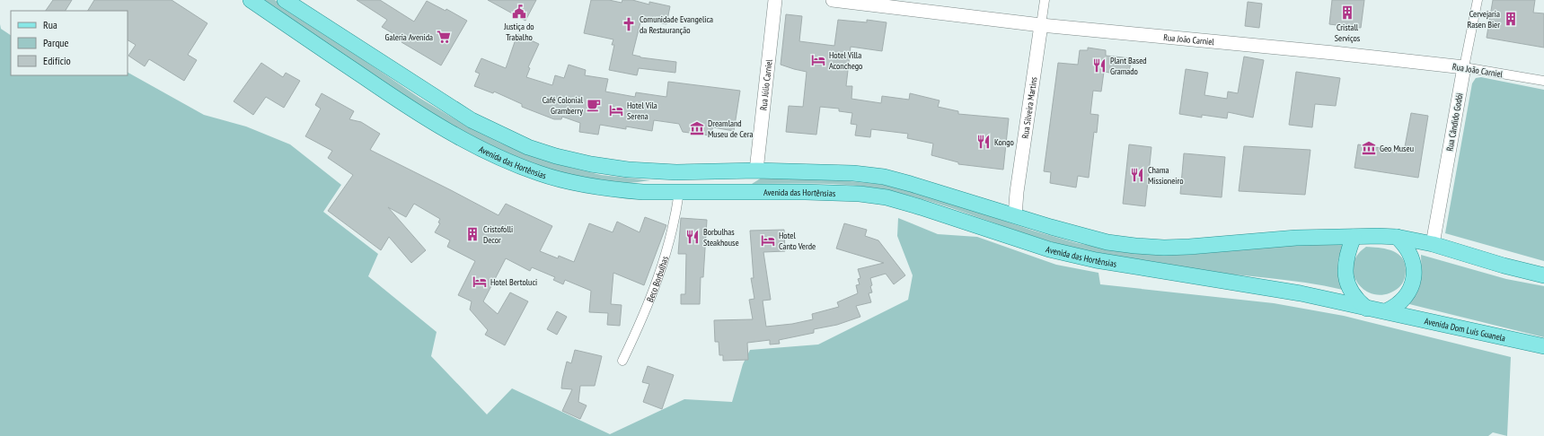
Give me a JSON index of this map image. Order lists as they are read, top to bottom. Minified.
{"streets":{"main road":["Avenida das Hortênsias","Avenida Dom Luís Guanela"],"street":["Rua João Carniel","Rua Júlio Carniel","Rua Silveira Martins","Rua Cândido Godói","Beco Borbulhas"]},"crossings":[["Rua João Carniel","Rua Silveira Martins"],["Rua João Carniel","Rua Cândido Godói"],["Rua Júlio Carniel","Avenida das Hortênsias"],["Rua Silveira Martins","Avenida das Hortênsias"],["Avenida das Hortênsias","Beco Borbulhas"],["Avenida das Hortênsias","Avenida Dom Luís Guanela"]],"places":{"public building":["Justiça do Trabalho"],"building":["Cristall Serviços","Cervejaria Rasen Bier","Cristofolli Decor"],"church":["Comunidade Evangelica da Restauranção"],"supermarket":["Galeria Avenida"],"hotel":["Hotel Villa Aconchego","Hotel Vila Serena","Hotel Canto Verde","Hotel Bertoluci"],"restaurant":["Plant Based Gramado","Kongo","Chama Missioneiro","Borbulhas Steakhouse"],"cafe":["Café Colonial Gramberry"],"museum":["Dreamland Museu de Cera","Geo Museu"]},"legend":["Rua","Parque","Edifício"]}
